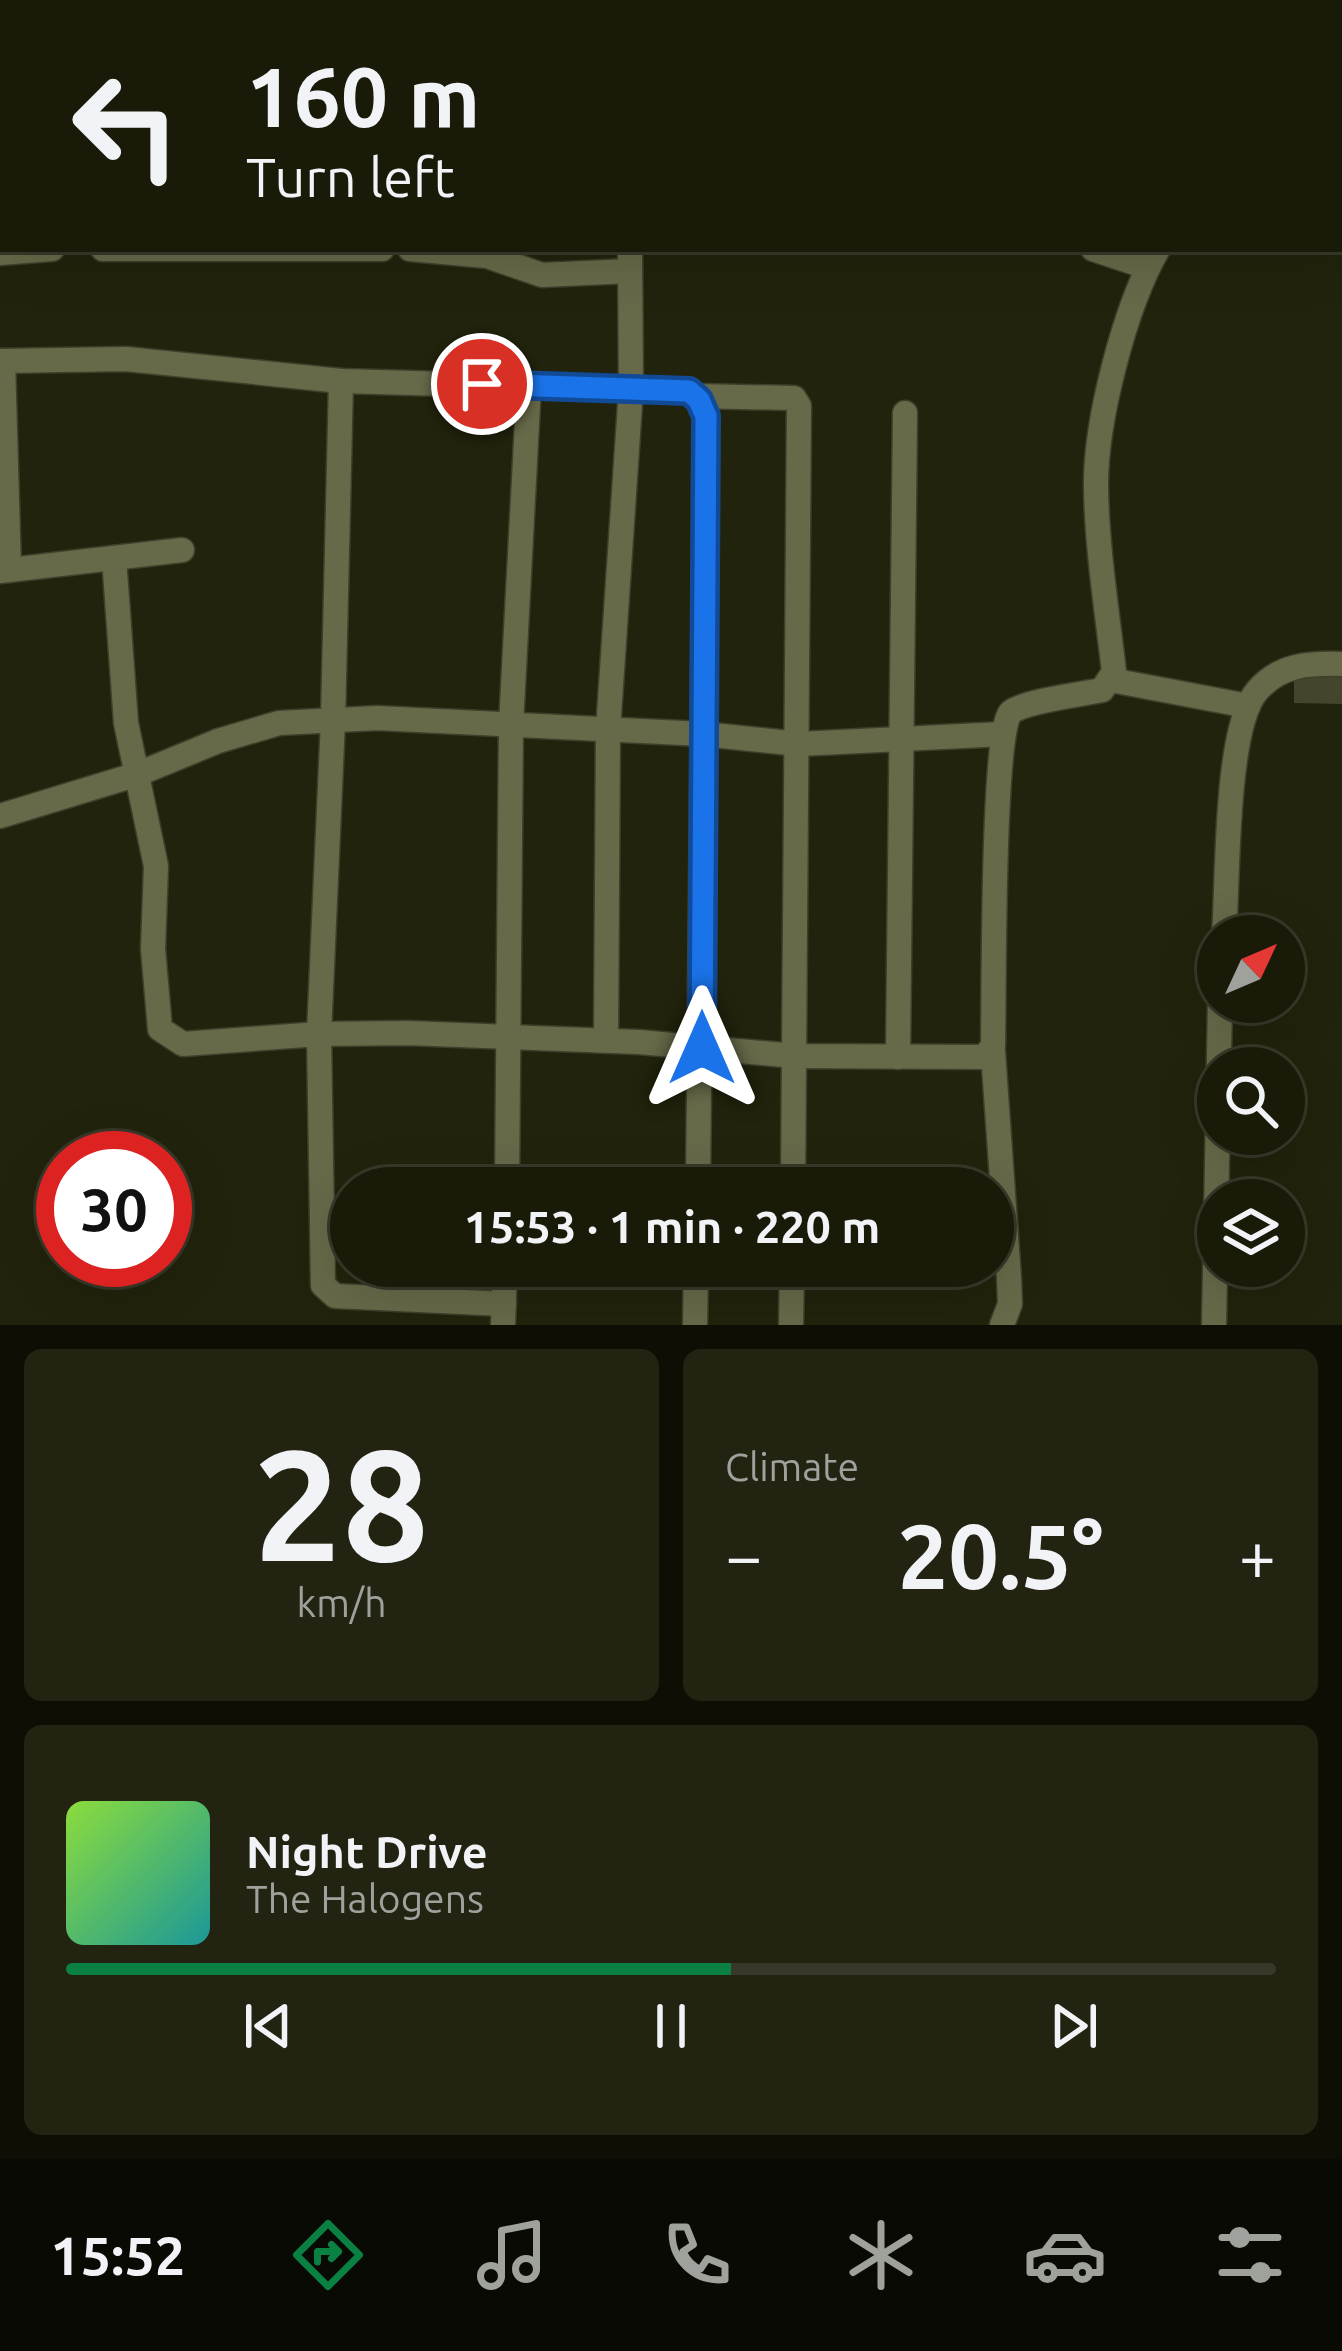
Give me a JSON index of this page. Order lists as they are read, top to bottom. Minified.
{"north":"top right","page":{"turn":["160 m","Turn left"],"limit":"30","trip":"15:53 · 1 min · 220 m","tile":[["28","km/h"],"Climate"],"heat":["−","20.5°","+"],"song":["Night Drive","The Halogens"],"tabs":"15:52"}}
